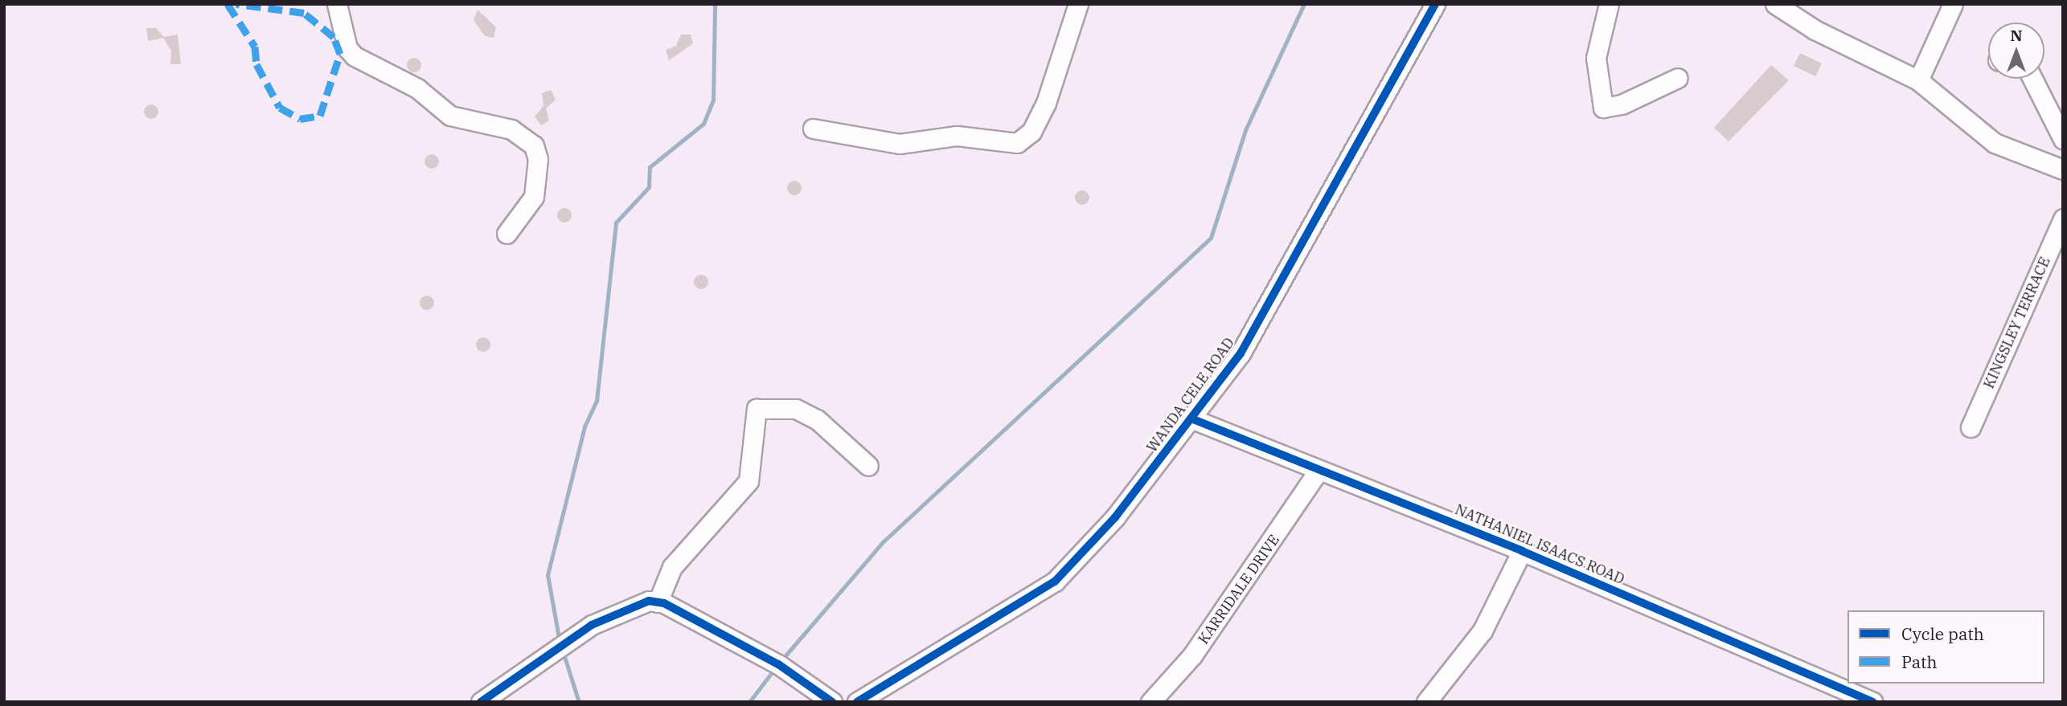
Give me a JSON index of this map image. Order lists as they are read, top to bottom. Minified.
{"streets":{"street":["KINGSLEY TERRACE","WANDA CELE ROAD","NATHANIEL ISAACS ROAD","KARRIDALE DRIVE"]},"crossings":[["WANDA CELE ROAD","NATHANIEL ISAACS ROAD"],["NATHANIEL ISAACS ROAD","KARRIDALE DRIVE"]],"legend":["Cycle path","Path"],"north":"top"}
